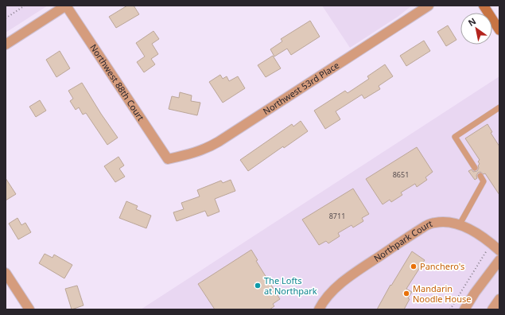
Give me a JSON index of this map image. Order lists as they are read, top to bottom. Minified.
{"streets":{"street":["Northwest 88th Court","Northwest 53rd Place","Northpark Court"]},"crossings":[["Northwest 88th Court","Northwest 53rd Place"]],"places":["Panchero's","The Lofts at Northpark","Mandarin Noodle House"],"house_numbers":["8651","8711"],"north":"top left"}
